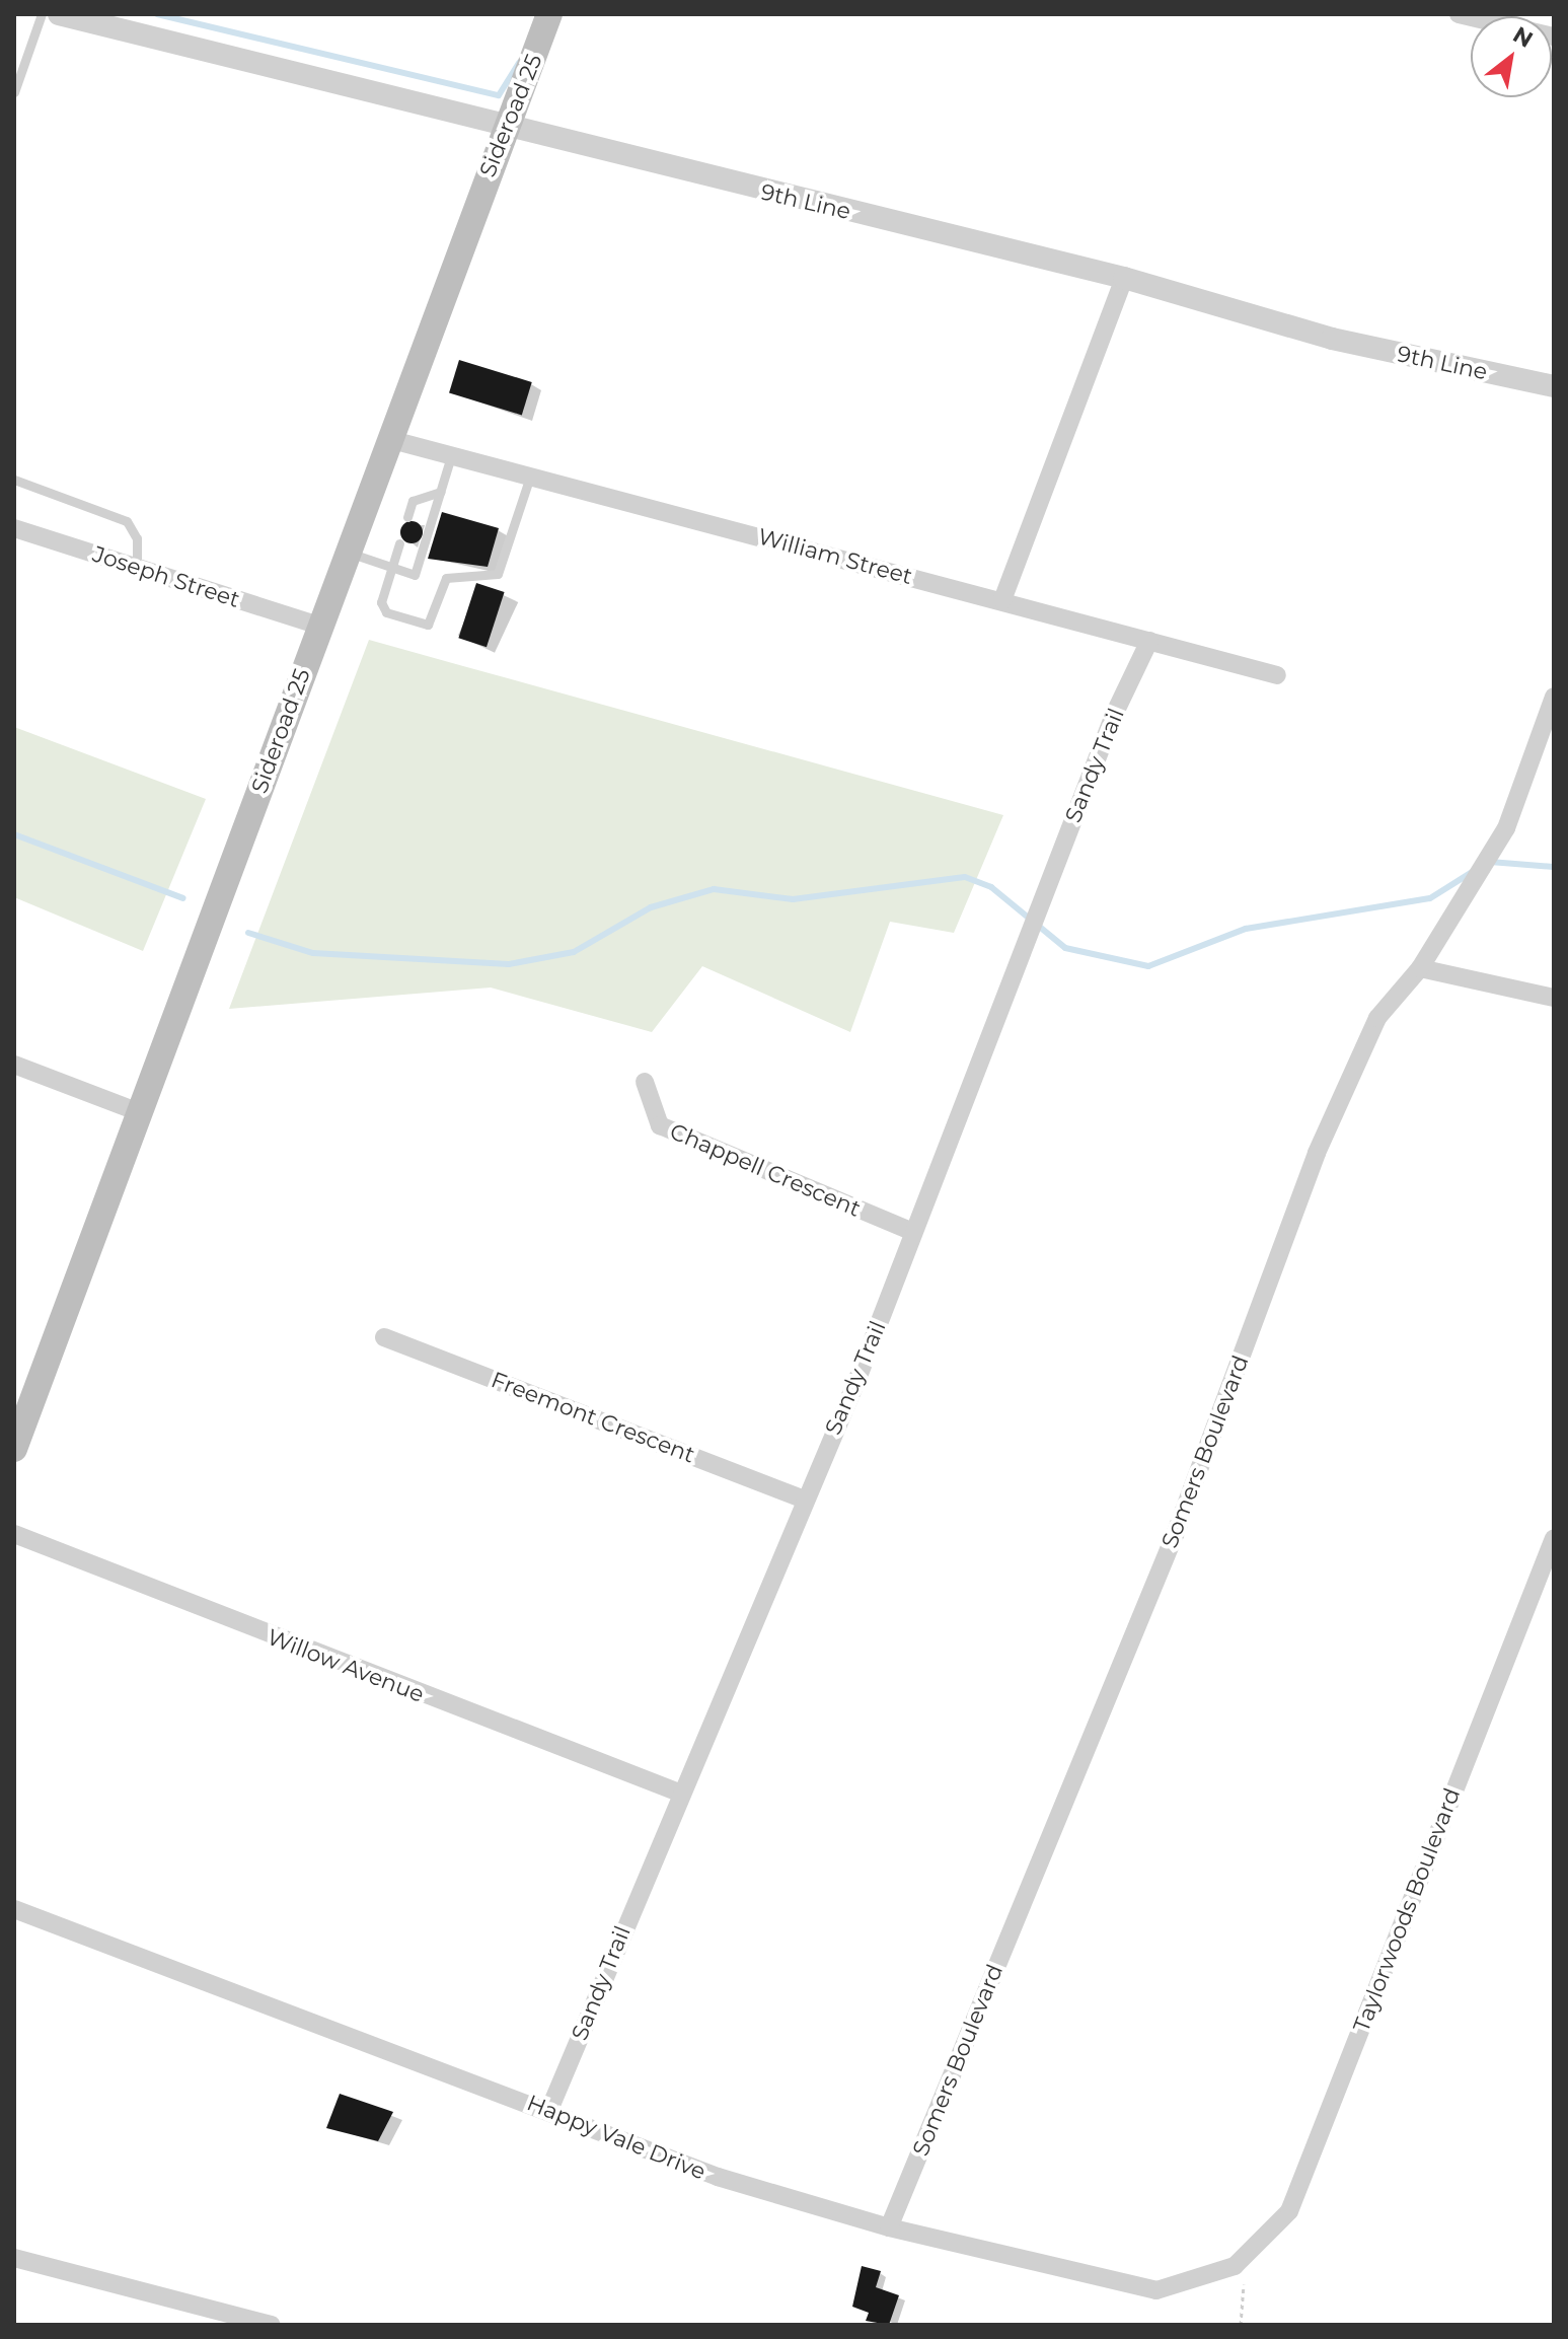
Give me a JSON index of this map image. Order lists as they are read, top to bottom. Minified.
{"streets":{"main road":["Sideroad 25"],"street":["9th Line","William Street","Joseph Street","Sandy Trail","Chappell Crescent","Freemont Crescent","Somers Boulevard","Willow Avenue","Taylorwoods Boulevard","Happy Vale Drive"]},"crossings":[["Sideroad 25","9th Line"],["Sideroad 25","William Street"],["Sideroad 25","Joseph Street"],["William Street","Sandy Trail"],["Sandy Trail","Chappell Crescent"],["Sandy Trail","Freemont Crescent"],["Sandy Trail","Willow Avenue"],["Sandy Trail","Happy Vale Drive"],["Somers Boulevard","Happy Vale Drive"],["Taylorwoods Boulevard","Happy Vale Drive"]],"north":"top right"}
